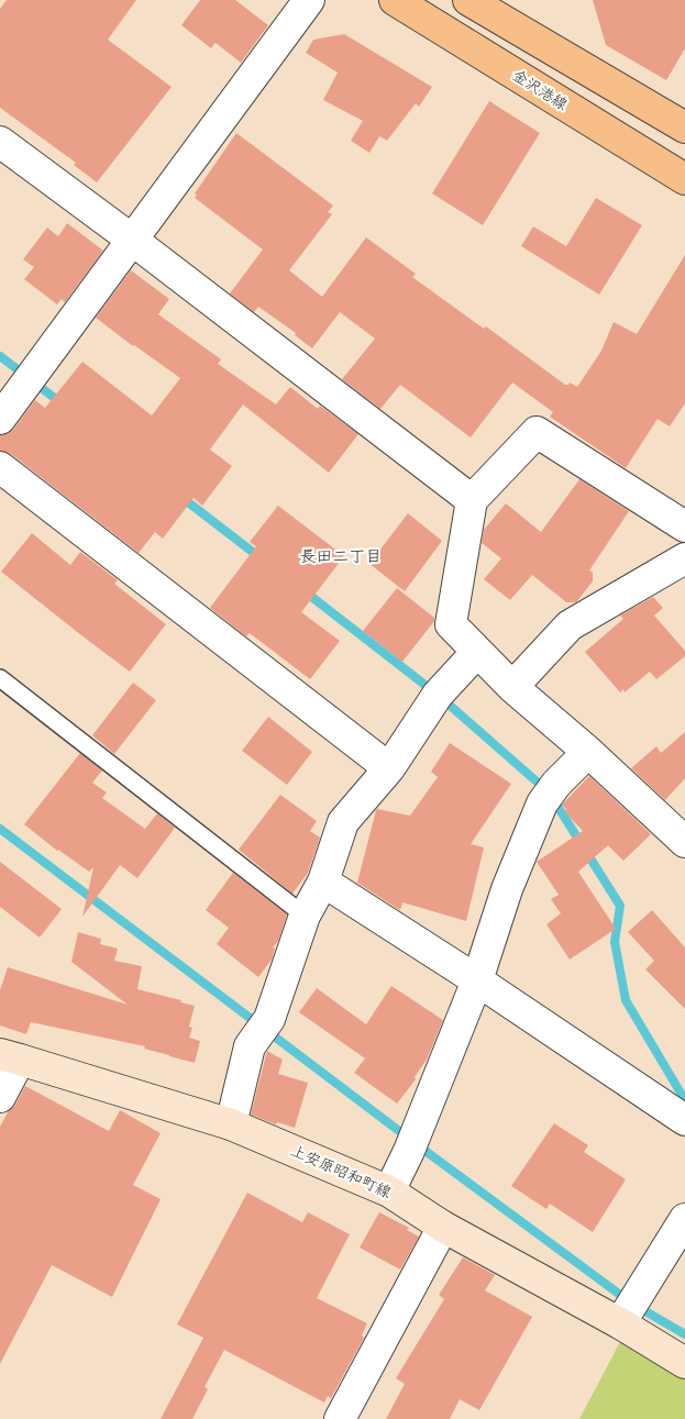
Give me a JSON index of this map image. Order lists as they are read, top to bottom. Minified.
{"streets":{"main road":["金沢港線","上安原昭和町線"]},"districts":["長田二丁目"]}
